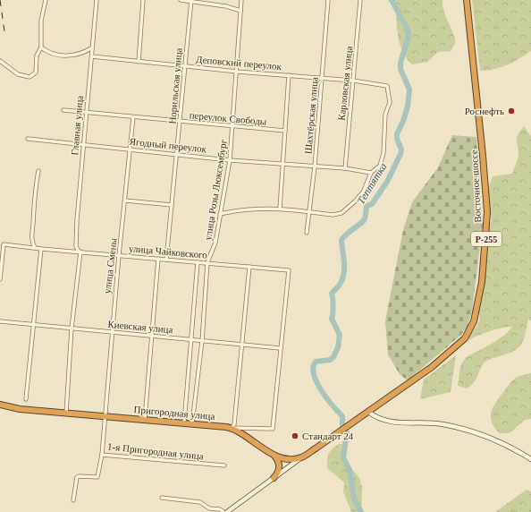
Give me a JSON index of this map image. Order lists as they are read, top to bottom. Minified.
{"streets":{"highway":["Восточное шоссе","Р-255","Пригородная улица"],"street":["Деповский переулок","Карловская улица","Норильская улица","Шахтёрская улица","переулок Свободы","Главная улица","Ягодный переулок","улица Розы Люксембург","улица Чайковского","улица Смены","Киевская улица","1-я Пригородная улица"]},"crossings":[["Деповский переулок","Карловская улица"],["Деповский переулок","Норильская улица"],["Деповский переулок","Шахтёрская улица"],["Деповский переулок","Главная улица"],["Деповский переулок","Ягодный переулок"],["Деповский переулок","улица Розы Люксембург"],["Карловская улица","Ягодный переулок"],["Норильская улица","переулок Свободы"],["Норильская улица","Ягодный переулок"],["Норильская улица","улица Чайковского"],["Шахтёрская улица","Ягодный переулок"],["переулок Свободы","Главная улица"],["переулок Свободы","улица Розы Люксембург"],["переулок Свободы","улица Смены"],["Главная улица","Ягодный переулок"],["Главная улица","улица Чайковского"],["Главная улица","Киевская улица"],["Главная улица","Пригородная улица"],["Ягодный переулок","улица Розы Люксембург"],["Ягодный переулок","улица Смены"],["Восточное шоссе","Пригородная улица"],["улица Розы Люксембург","улица Чайковского"],["улица Розы Люксембург","Киевская улица"],["улица Розы Люксембург","Пригородная улица"],["улица Чайковского","улица Смены"],["улица Чайковского","Киевская улица"],["улица Смены","Киевская улица"],["улица Смены","Пригородная улица"],["улица Смены","1-я Пригородная улица"],["Пригородная улица","1-я Пригородная улица"]],"water":["Тептятка"],"places":["Роснефть","Стандарт 24"]}
